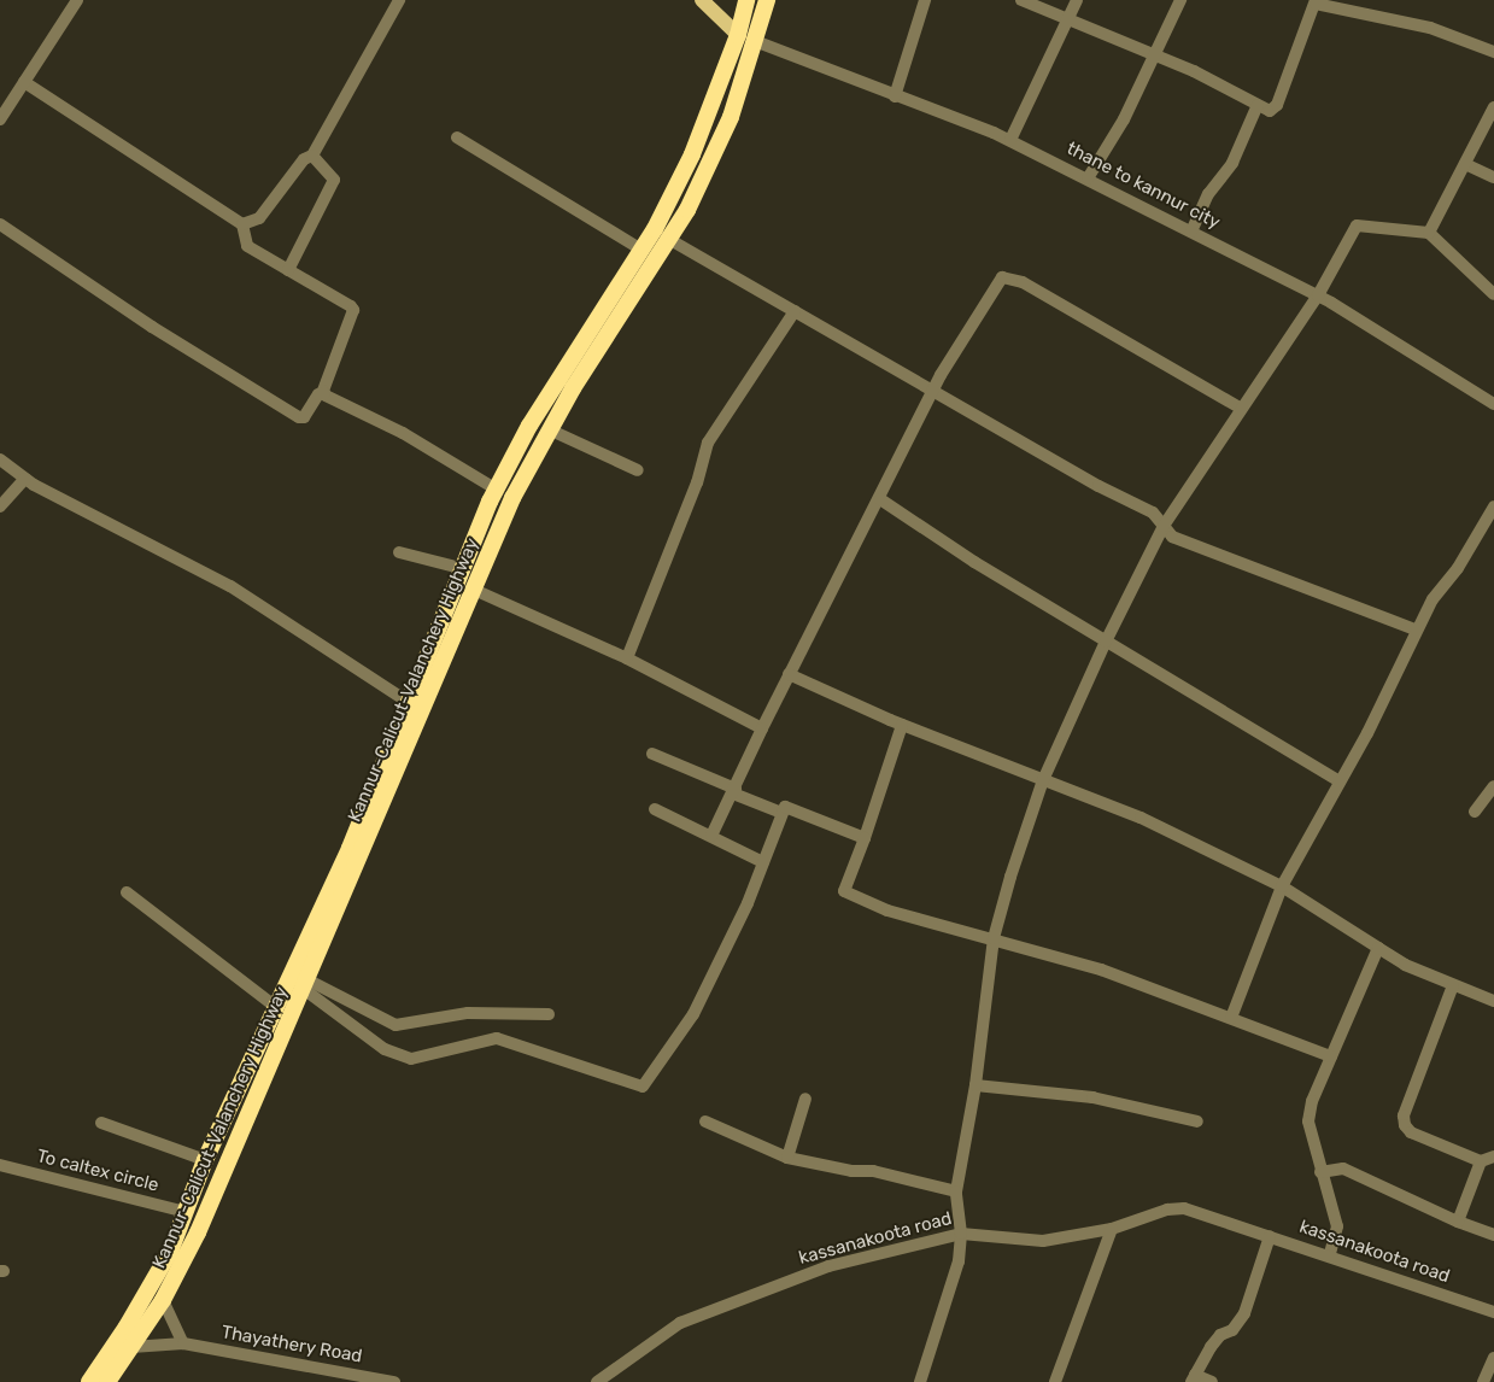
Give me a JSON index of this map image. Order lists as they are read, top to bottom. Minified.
{"streets":{"highway":["Kannur-Calicut-Valanchery Highway"],"street":["thane to kannur city","To caltex circle","kassanakoota road","Thayathery Road"]},"crossings":[["thane to kannur city","Kannur-Calicut-Valanchery Highway"],["Kannur-Calicut-Valanchery Highway","To caltex circle"],["Kannur-Calicut-Valanchery Highway","Thayathery Road"]]}
